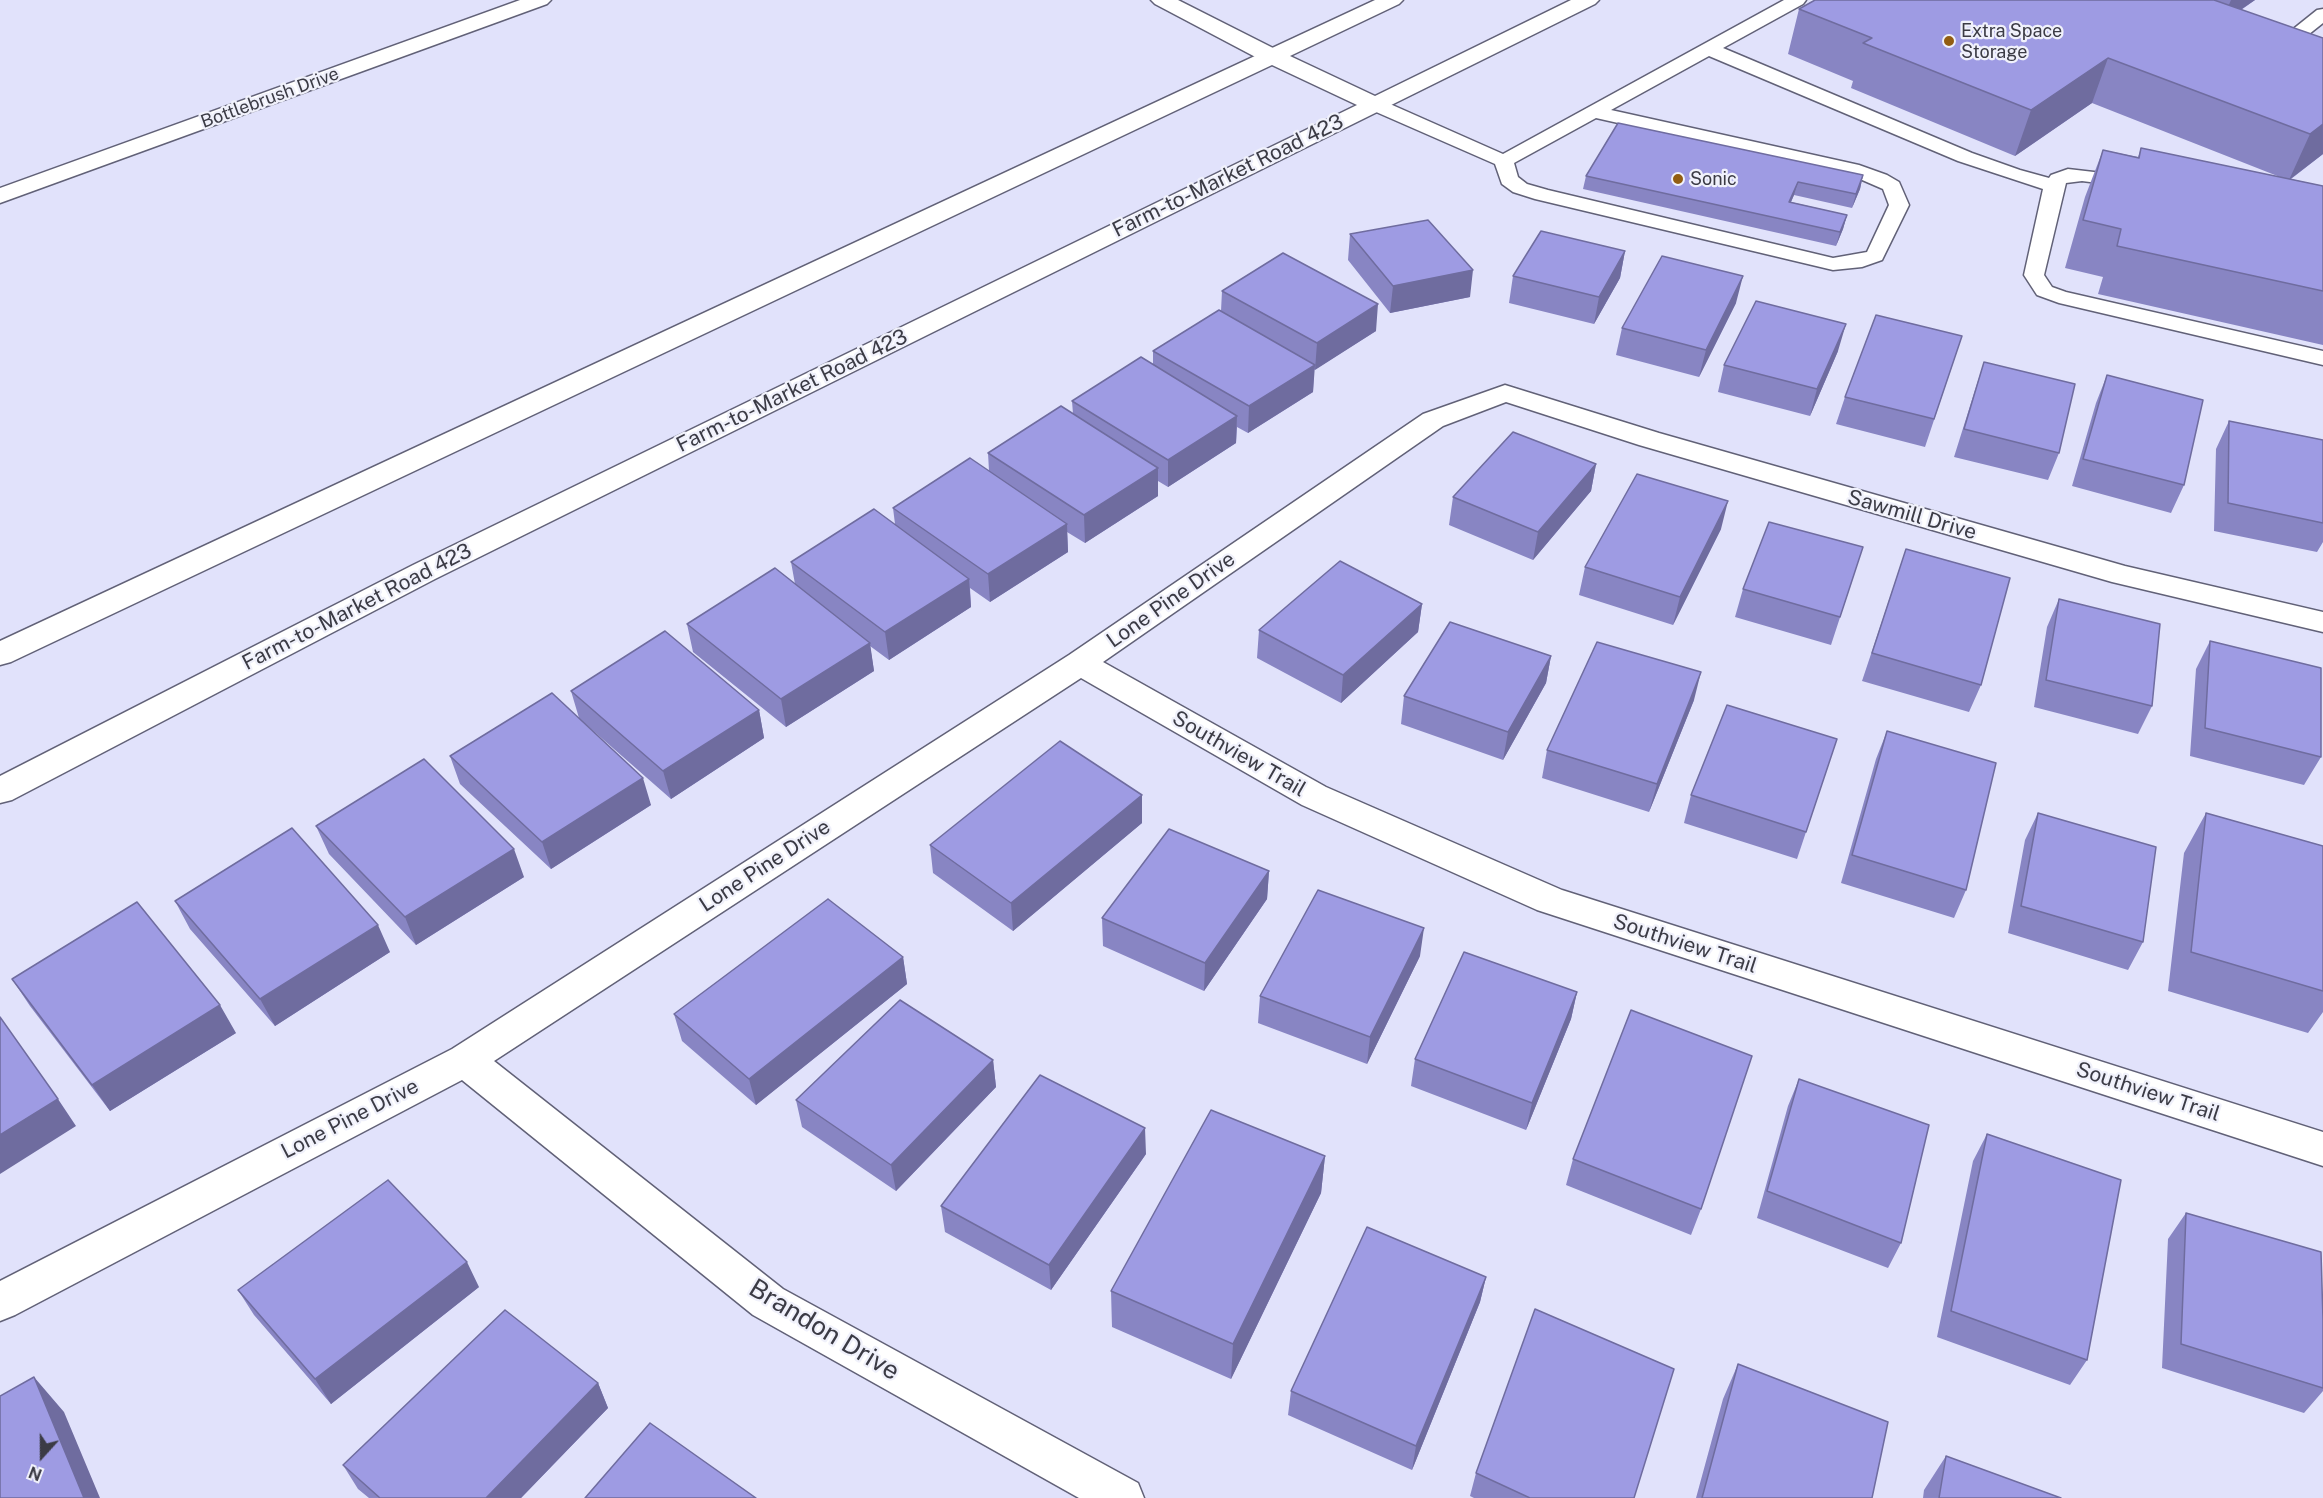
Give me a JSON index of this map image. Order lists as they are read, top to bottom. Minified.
{"streets":{"street":["Bottlebrush Drive","Farm-to-Market Road 423","Sawmill Drive","Lone Pine Drive","Southview Trail","Brandon Drive"]},"crossings":[["Sawmill Drive","Lone Pine Drive"],["Lone Pine Drive","Southview Trail"],["Lone Pine Drive","Brandon Drive"]],"places":["Extra Space Storage","Sonic"],"north":"bottom"}
